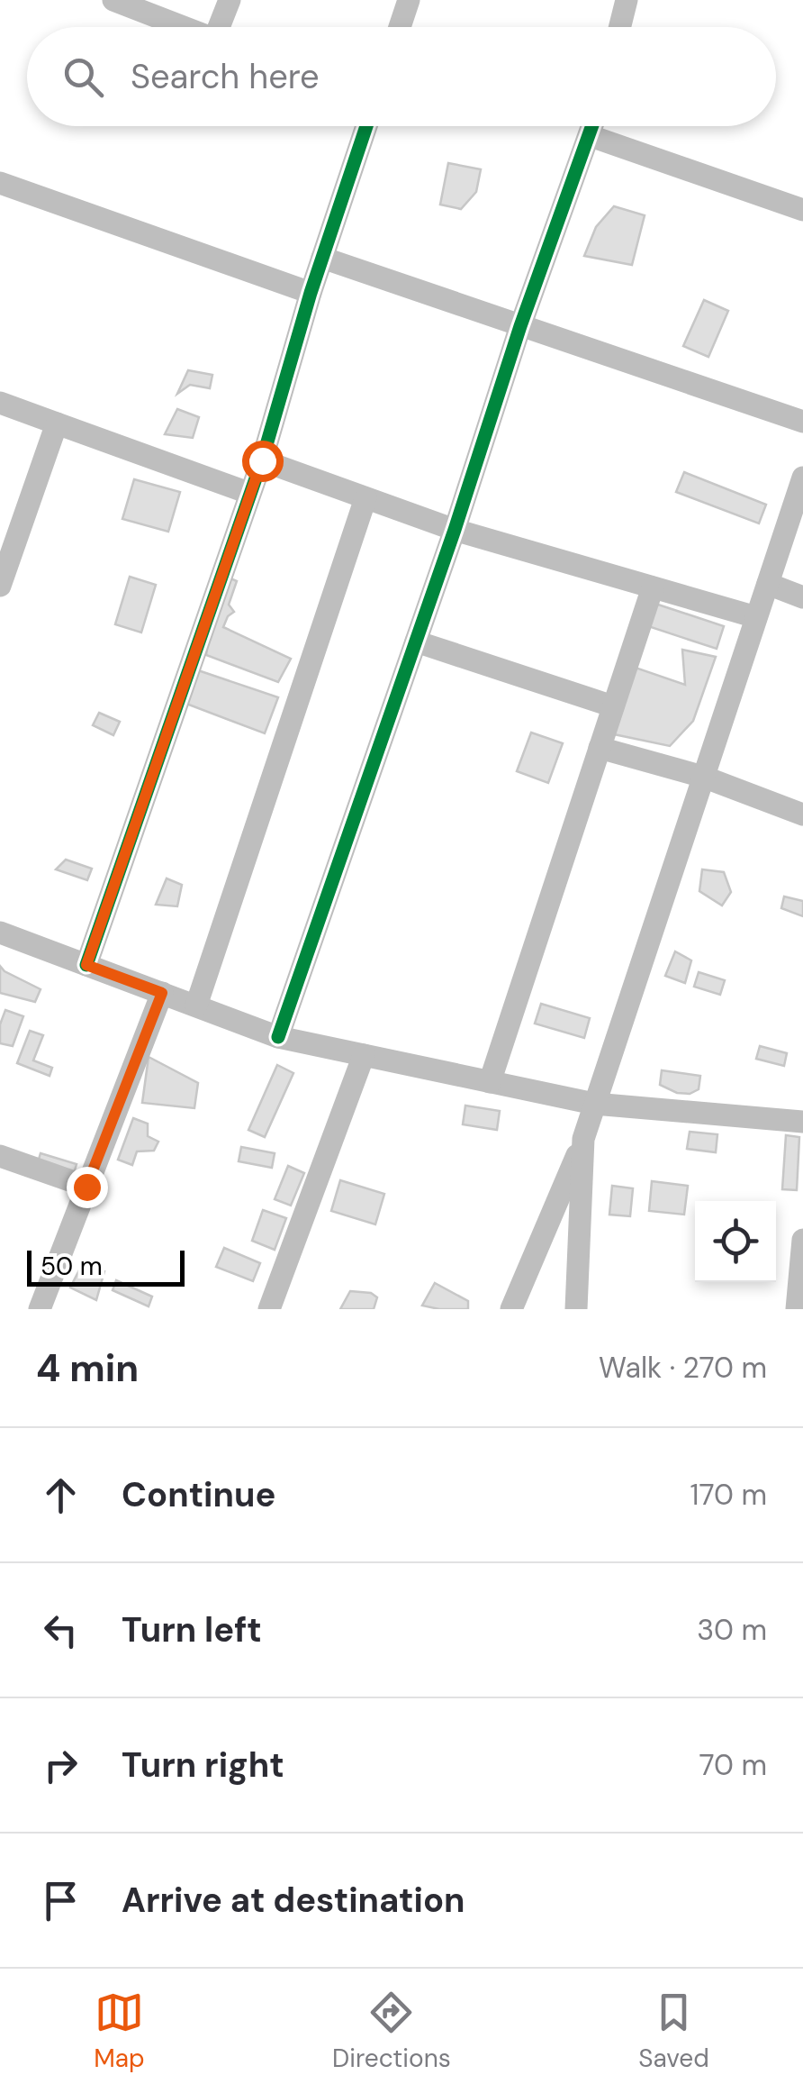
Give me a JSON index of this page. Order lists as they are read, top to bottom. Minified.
{"scale_bar":"50 m","page":{"search":"Search here","scale":"50 m","heading":["4 min","Walk · 270 m"],"list":[["Continue","170 m"],["Turn left","30 m"],["Turn right","70 m"],"Arrive at destination"],"nav":["Map","Directions","Saved"]}}
